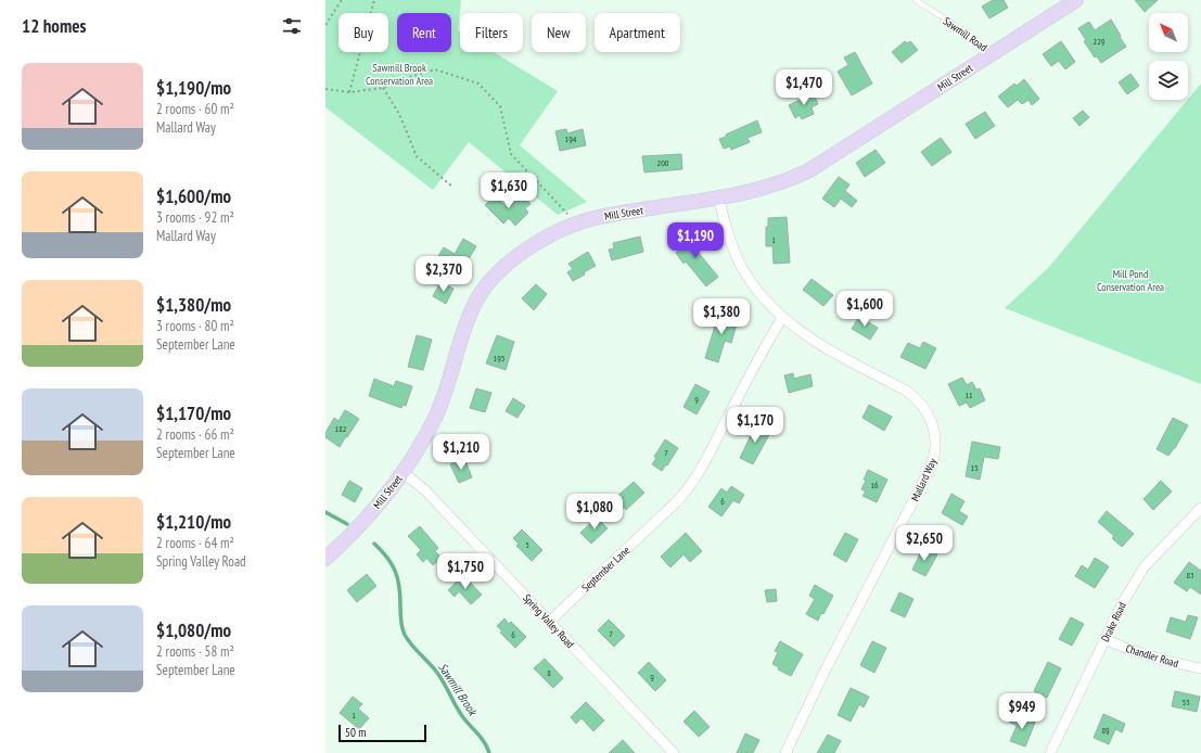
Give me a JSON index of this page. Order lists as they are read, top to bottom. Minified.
{"streets":{"street":["Mill Street","Mallard Way","September Lane","Spring Valley Road","Drake Road","Chandler Road"],"lane":["Sawmill Road"]},"crossings":[["Sawmill Road","Mill Street"],["Mill Street","Mallard Way"],["Mill Street","Spring Valley Road"],["Mallard Way","September Lane"],["September Lane","Spring Valley Road"],["Drake Road","Chandler Road"]],"water":["Sawmill Brook"],"parks":["Sawmill Brook Conservation Area","Mill Pond Conservation Area"],"house_numbers":["229","194","200","1","195","11","9","182","7","15","16","6","5","83","7","6","8","9","53","1","89"],"scale_bar":"50 m","north":"top left","page":{"heading":"12 homes","chip":["Buy","Rent","Filters","New","Apartment"],"list":[{"name":"$1,190/mo","note":"2 rooms · 60 m² · Mallard Way"},{"name":"$1,600/mo","note":"3 rooms · 92 m² · Mallard Way"},{"name":"$1,380/mo","note":"3 rooms · 80 m² · September Lane"},{"name":"$1,170/mo","note":"2 rooms · 66 m² · September Lane"},{"name":"$1,210/mo","note":"2 rooms · 64 m² · Spring Valley Road"},{"name":"$1,080/mo","note":"2 rooms · 58 m² · September Lane"}],"price":["$1,470","$1,630","$1,190","$2,370","$1,600","$1,380","$1,170","$1,210","$1,080","$2,650","$1,750","$949"],"scale":"50 m"}}
